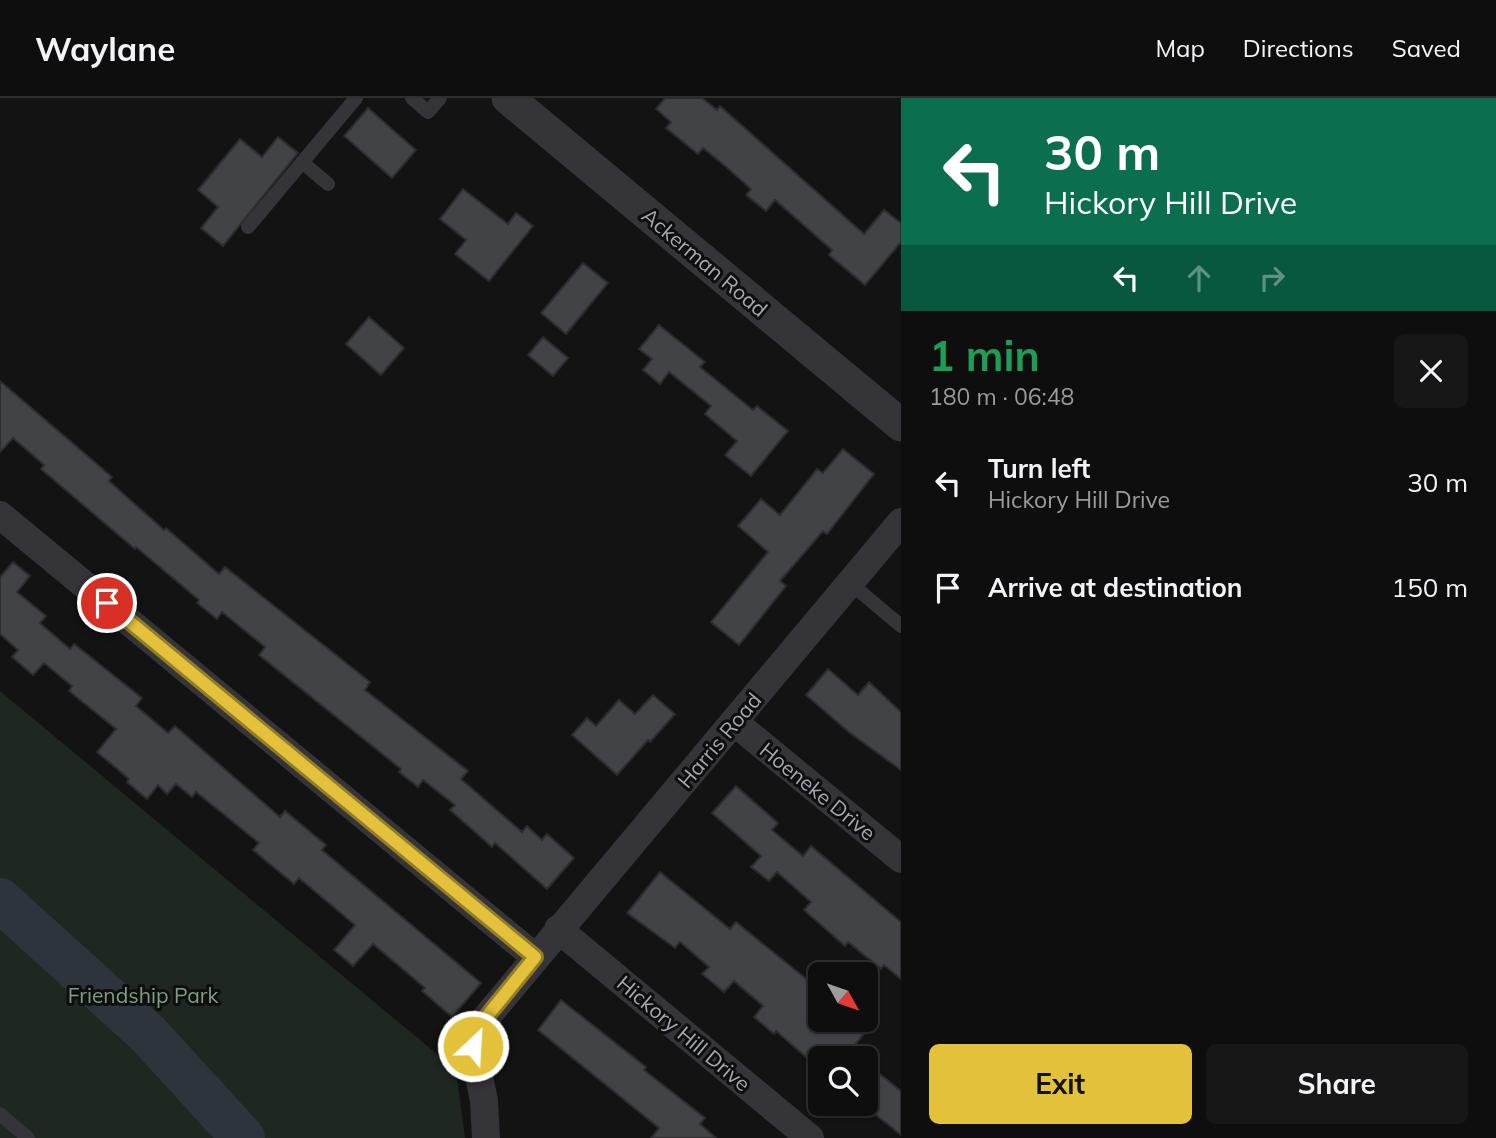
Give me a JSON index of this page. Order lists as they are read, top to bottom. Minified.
{"streets":{"street":["Ackerman Road","Harris Road","Hoeneke Drive","Hickory Hill Drive"]},"crossings":[["Harris Road","Hoeneke Drive"],["Harris Road","Hickory Hill Drive"]],"parks":["Friendship Park"],"north":"bottom right","page":{"header":"Waylane","nav":["Map","Directions","Saved"],"turn":["30 m","Hickory Hill Drive"],"heading":["1 min","180 m · 06:48"],"list":[{"name":"Turn left","note":"Hickory Hill Drive","value":"30 m"},{"name":"Arrive at destination","value":"150 m"}],"buttons":["Exit","Share"]}}
